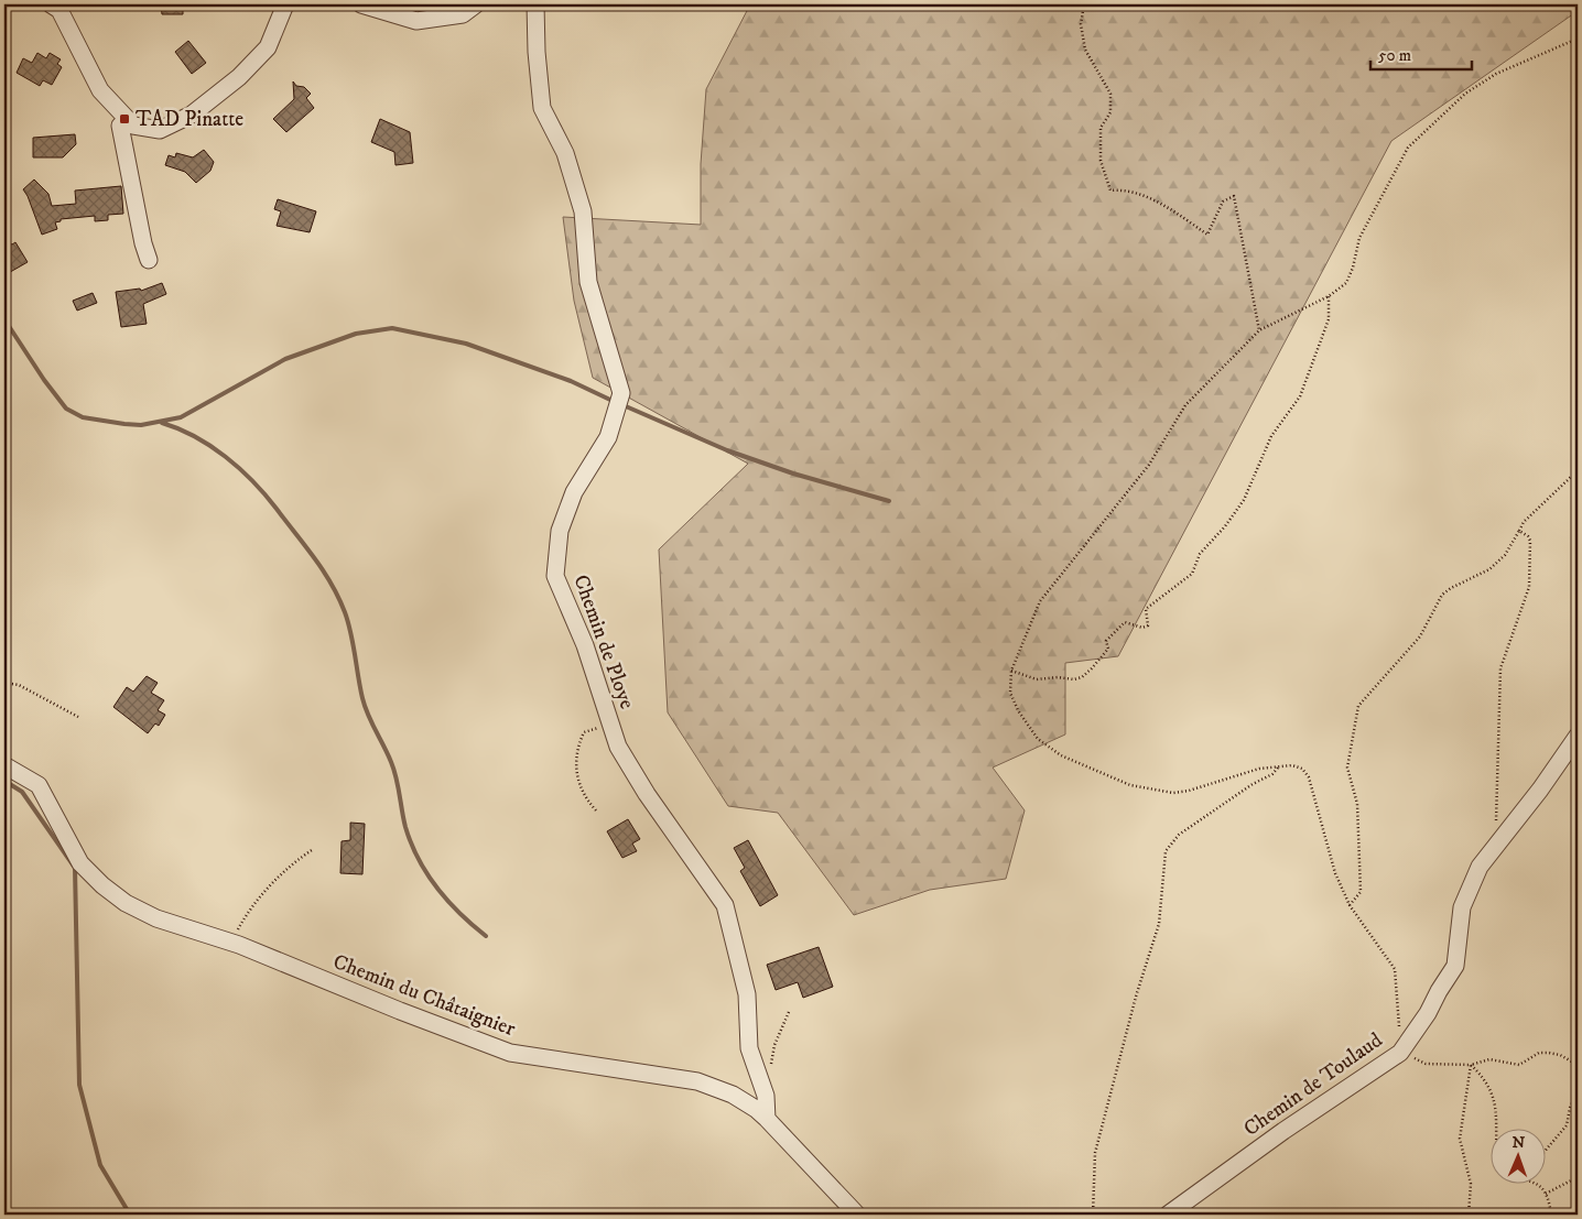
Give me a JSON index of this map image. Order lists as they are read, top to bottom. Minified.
{"streets":{"street":["Chemin de Ploye","Chemin du Châtaignier","Chemin de Toulaud"]},"crossings":[["Chemin de Ploye","Chemin du Châtaignier"]],"places":{"transit":["TAD Pinatte"]},"scale_bar":"50 m","north":"top"}
